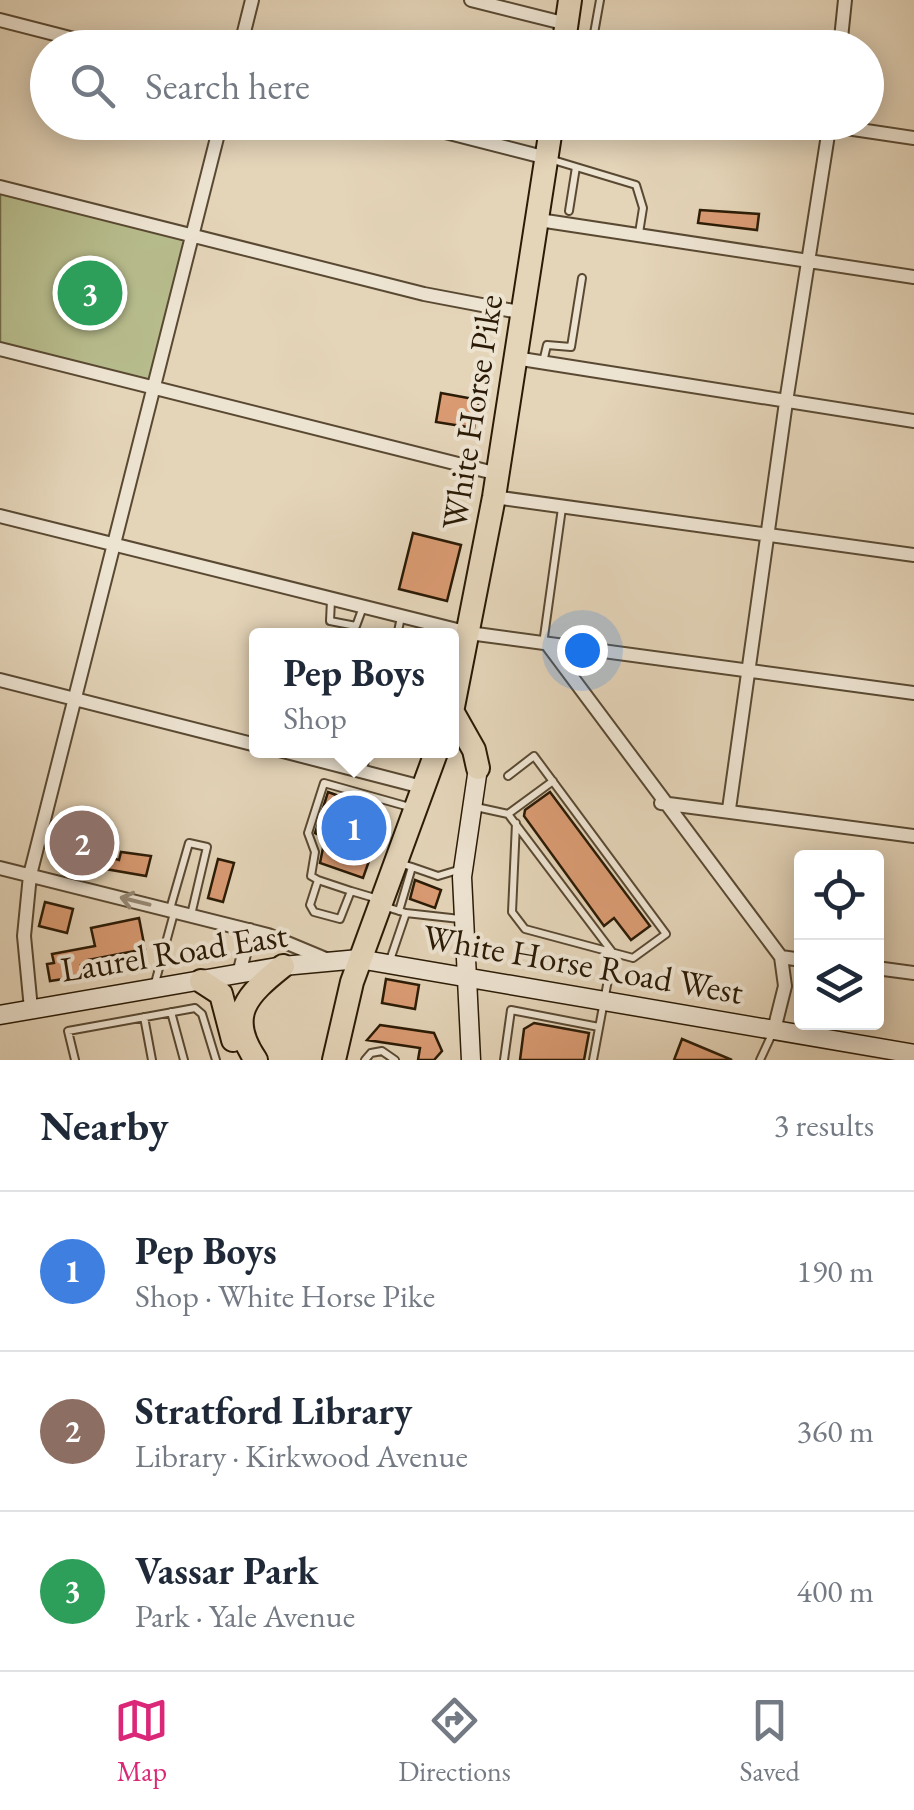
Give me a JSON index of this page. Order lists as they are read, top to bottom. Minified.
{"streets":{"highway":["White Horse Pike"],"main road":["Laurel Road East","White Horse Road West"]},"crossings":[["Laurel Road East","White Horse Road West"]],"page":{"search":"Search here","pins":["3","1","2"],"popup":["Pep Boys","Shop"],"heading":["Nearby","3 results"],"list":[{"mark":"1","name":"Pep Boys","note":"Shop · White Horse Pike","value":"190 m"},{"mark":"2","name":"Stratford Library","note":"Library · Kirkwood Avenue","value":"360 m"},{"mark":"3","name":"Vassar Park","note":"Park · Yale Avenue","value":"400 m"}],"nav":["Map","Directions","Saved"]}}
